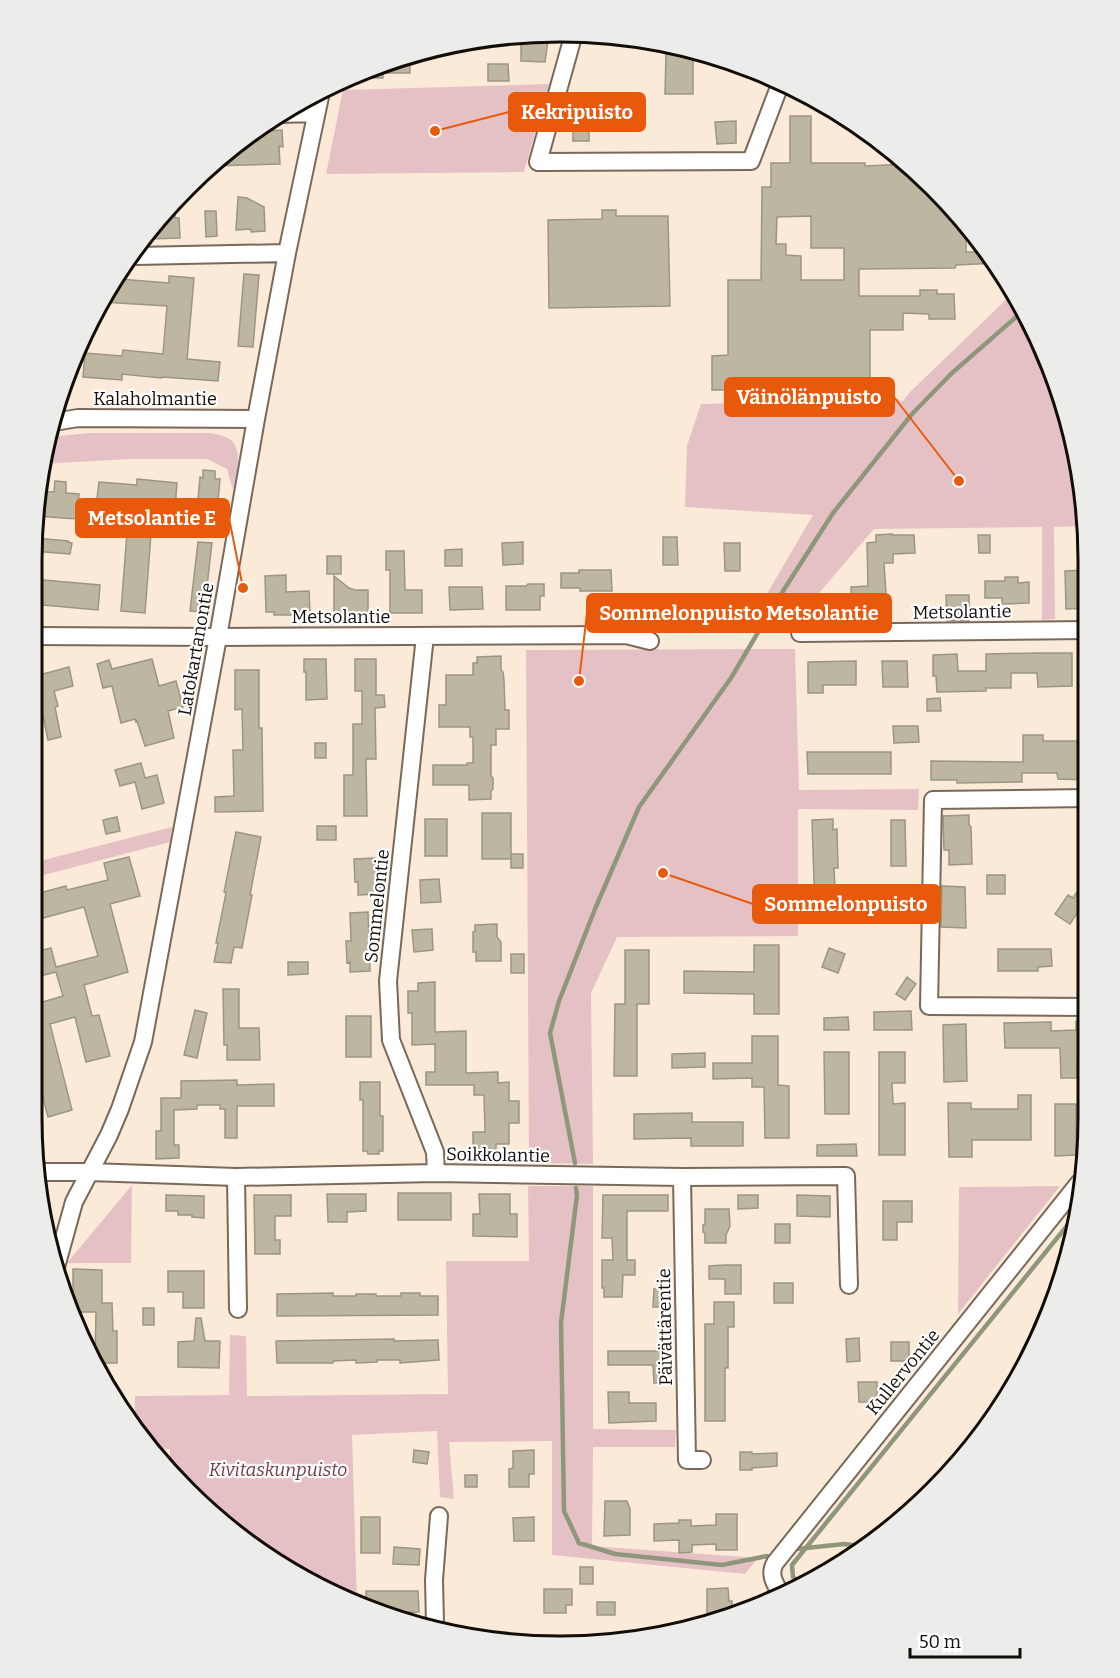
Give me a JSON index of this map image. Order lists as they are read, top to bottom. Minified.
{"streets":{"street":["Kalaholmantie","Metsolantie","Latokartanontie","Sommelontie","Soikkolantie","Päivättärentie","Kullervontie"]},"crossings":[["Kalaholmantie","Latokartanontie"],["Metsolantie","Latokartanontie"],["Metsolantie","Sommelontie"],["Latokartanontie","Soikkolantie"],["Sommelontie","Soikkolantie"],["Soikkolantie","Päivättärentie"]],"parks":["Kivitaskunpuisto"],"places":["Kekripuisto","Väinölänpuisto","Metsolantie E","Sommelonpuisto Metsolantie","Sommelonpuisto"],"scale_bar":"50 m"}
